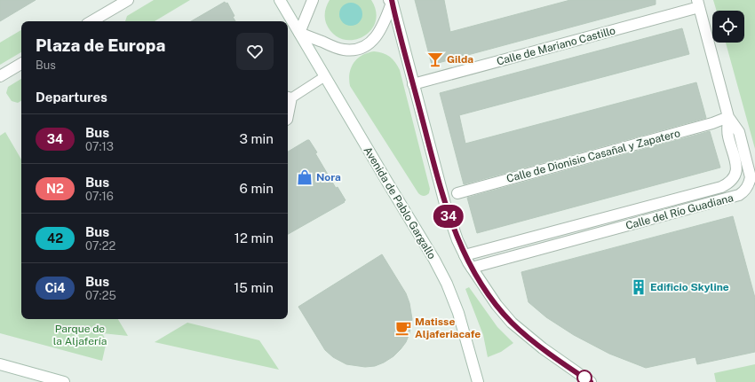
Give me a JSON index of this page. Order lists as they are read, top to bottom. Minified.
{"streets":{"street":["Calle de Mariano Castillo","Calle de Dionisio Casañal y Zapatero","Avenida de Pablo Gargallo","Calle del Río Guadiana"]},"crossings":[["Calle de Dionisio Casañal y Zapatero","Calle del Río Guadiana"]],"parks":["Parque de la Aljafería"],"places":{"bar":["Gilda"],"shop":["Nora"],"building":["Edificio Skyline"],"cafe":["Matisse Aljaferiacafe"]},"lines":["bus line 34"],"page":{"on_map":"34","heading":[["Plaza de Europa","Bus"],"Departures"],"list":[{"mark":"34","name":"Bus","note":"07:13","value":"3 min"},{"mark":"N2","name":"Bus","note":"07:16","value":"6 min"},{"mark":"42","name":"Bus","note":"07:22","value":"12 min"},{"mark":"Ci4","name":"Bus","note":"07:25","value":"15 min"}]}}
